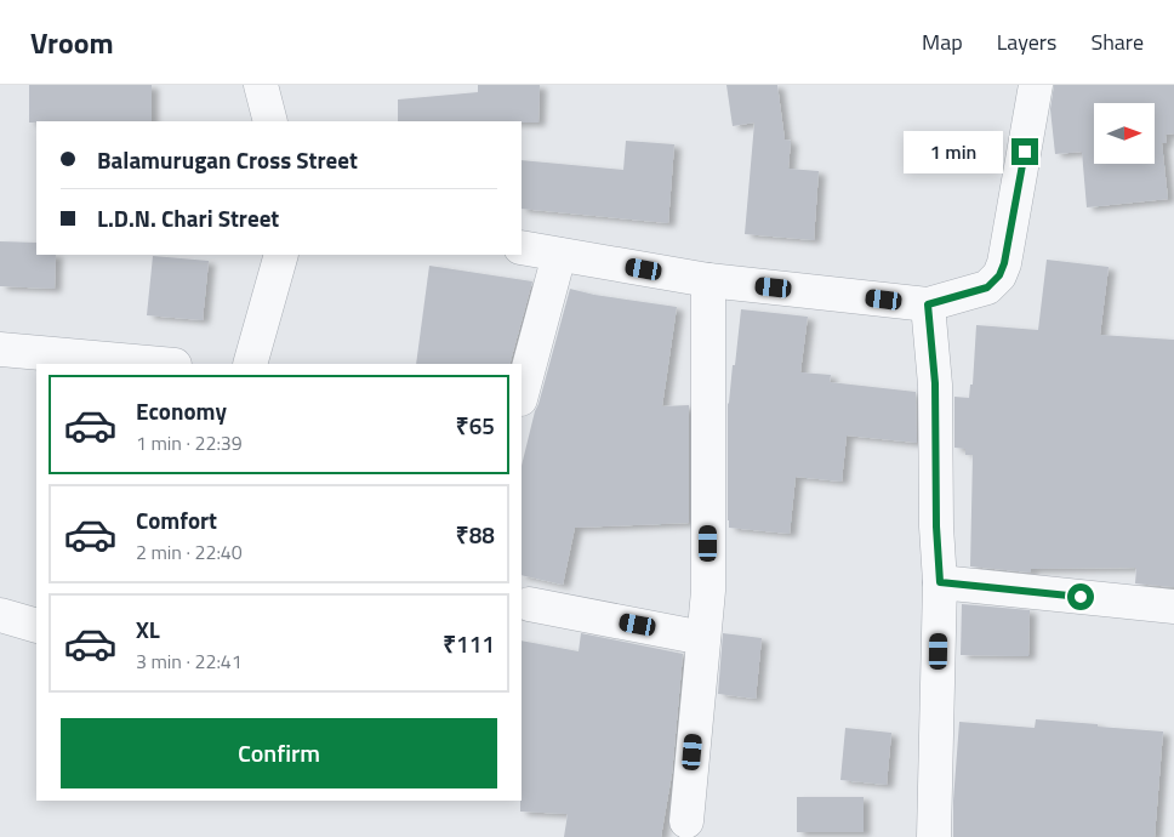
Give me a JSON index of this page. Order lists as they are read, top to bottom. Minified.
{"north":"right","page":{"header":"Vroom","nav":["Map","Layers","Share"],"banner":["Balamurugan Cross Street","L.D.N. Chari Street"],"bubble":"1 min","list":[{"name":"Economy","note":"1 min · 22:39","value":"₹65"},{"name":"Comfort","note":"2 min · 22:40","value":"₹88"},{"name":"XL","note":"3 min · 22:41","value":"₹111"}],"buttons":"Confirm"}}
